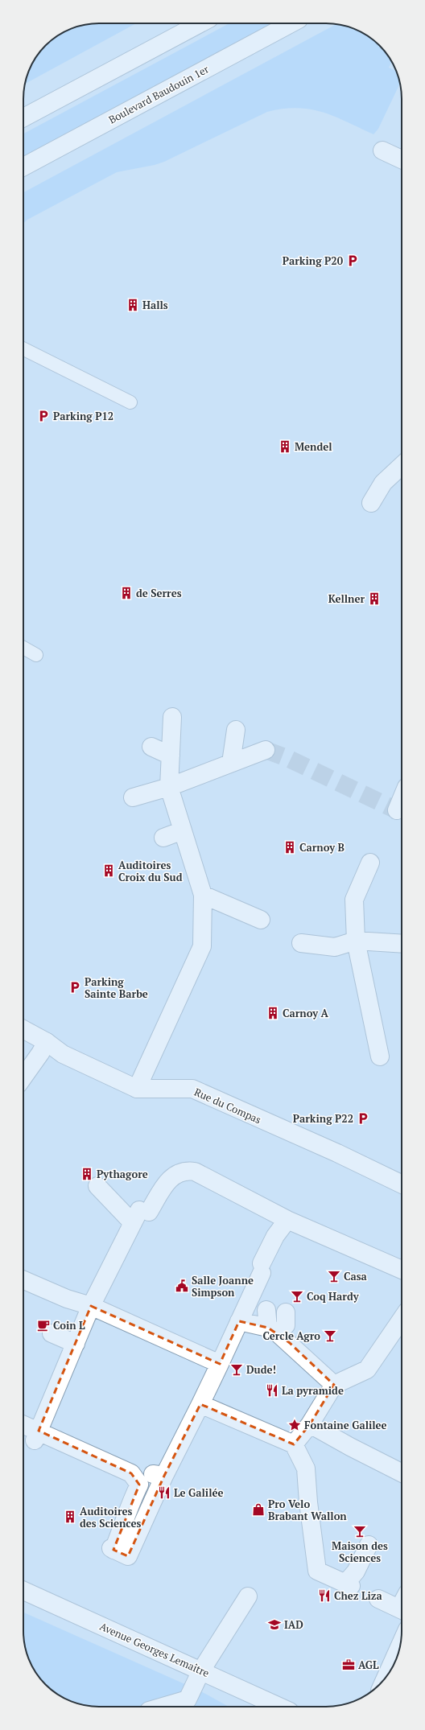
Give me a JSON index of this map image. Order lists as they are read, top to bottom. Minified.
{"streets":{"street":["Boulevard Baudouin 1er","Rue du Compas","Avenue Georges Lemaître"]},"places":{"parking":["Parking P20","Parking P12","Parking Sainte Barbe","Parking P22"],"building":["Halls","Mendel","de Serres","Kellner","Carnoy B","Auditoires Croix du Sud","Carnoy A","Pythagore","Auditoires des Sciences"],"bar":["Casa","Coq Hardy","Cercle Agro","Dude!","Maison des Sciences"],"public building":["Salle Joanne Simpson"],"cafe":["Coin L"],"restaurant":["La pyramide","Le Galilée","Chez Liza"],"place":["Fontaine Galilee"],"shop":["Pro Velo Brabant Wallon"],"school or university":["IAD"],"office":["AGL"]}}
